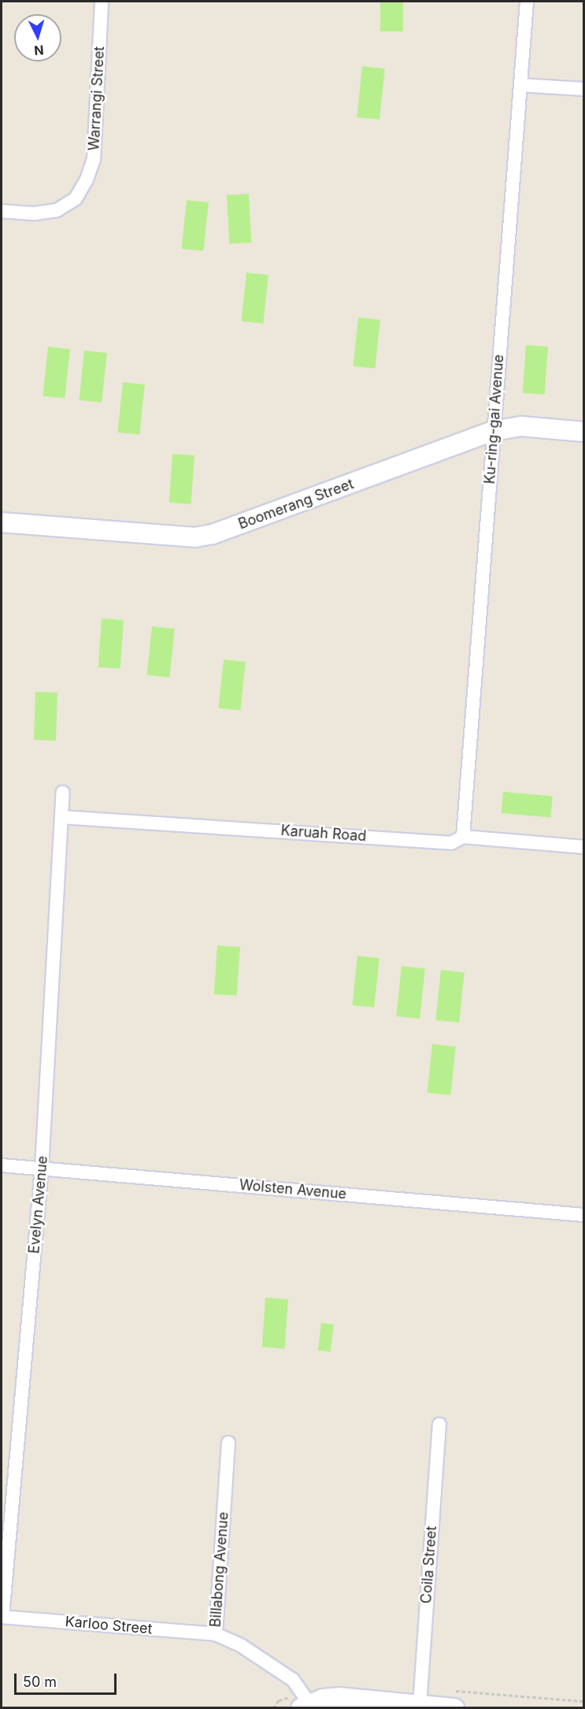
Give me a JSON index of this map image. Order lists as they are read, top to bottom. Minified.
{"streets":{"street":["Warrangi Street","Ku-ring-gai Avenue","Boomerang Street","Karuah Road","Wolsten Avenue","Evelyn Avenue","Coila Street","Billabong Avenue","Karloo Street"]},"crossings":[["Ku-ring-gai Avenue","Boomerang Street"],["Ku-ring-gai Avenue","Karuah Road"],["Karuah Road","Evelyn Avenue"],["Wolsten Avenue","Evelyn Avenue"],["Evelyn Avenue","Karloo Street"],["Billabong Avenue","Karloo Street"]],"scale_bar":"50 m","north":"bottom"}
